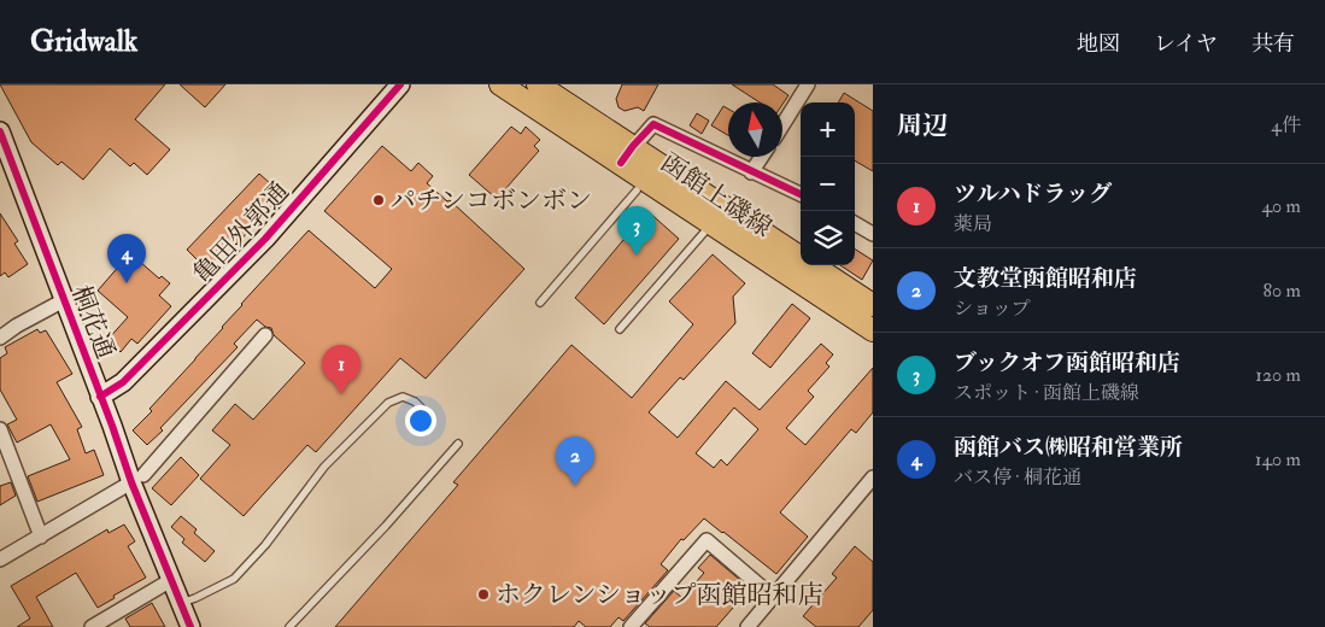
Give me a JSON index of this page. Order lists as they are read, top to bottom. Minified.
{"streets":{"main road":["函館上磯線"],"street":["亀田外郭通","桐花通"]},"crossings":[["亀田外郭通","桐花通"]],"places":["パチンコボンボン","ホクレンショップ函館昭和店"],"north":"top","page":{"header":"Gridwalk","nav":["地図","レイヤ","共有"],"heading":["周辺","4件"],"map_buttons":["+","−"],"list":[{"mark":"1","name":"ツルハドラッグ","note":"薬局","value":"40 m"},{"mark":"2","name":"文教堂函館昭和店","note":"ショップ","value":"80 m"},{"mark":"3","name":"ブックオフ函館昭和店","note":"スポット · 函館上磯線","value":"120 m"},{"mark":"4","name":"函館バス㈱昭和営業所","note":"バス停 · 桐花通","value":"140 m"}],"pins":["3","4","1","2"]}}
